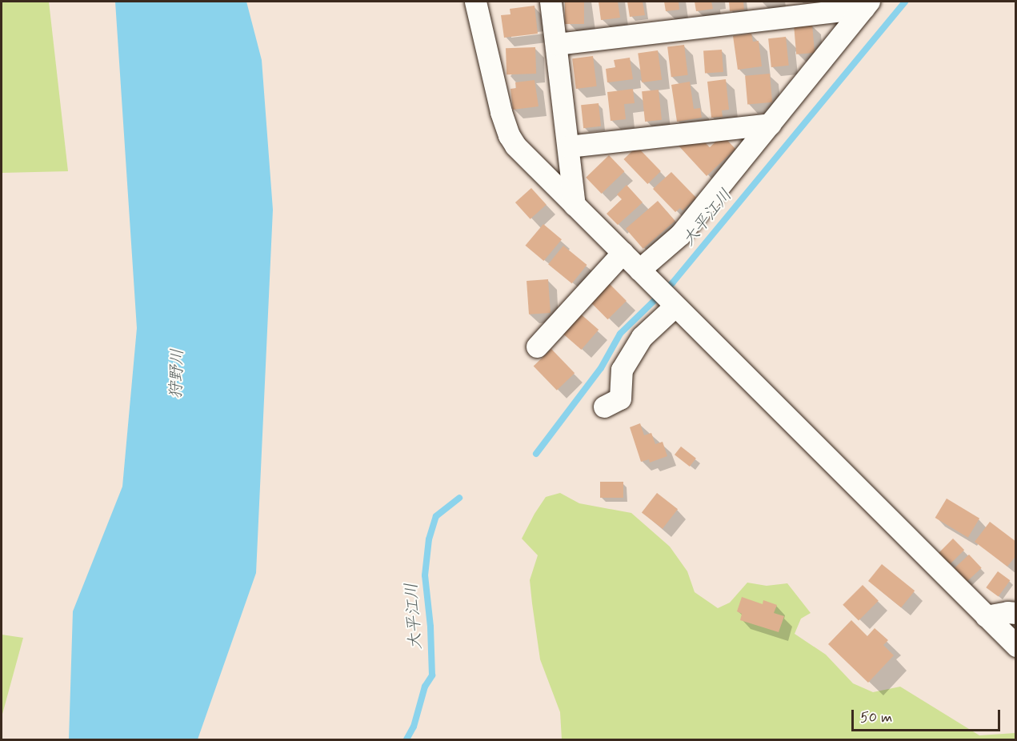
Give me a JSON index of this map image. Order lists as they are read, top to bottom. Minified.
{"water":["大平江川","狩野川"],"scale_bar":"50 m"}
